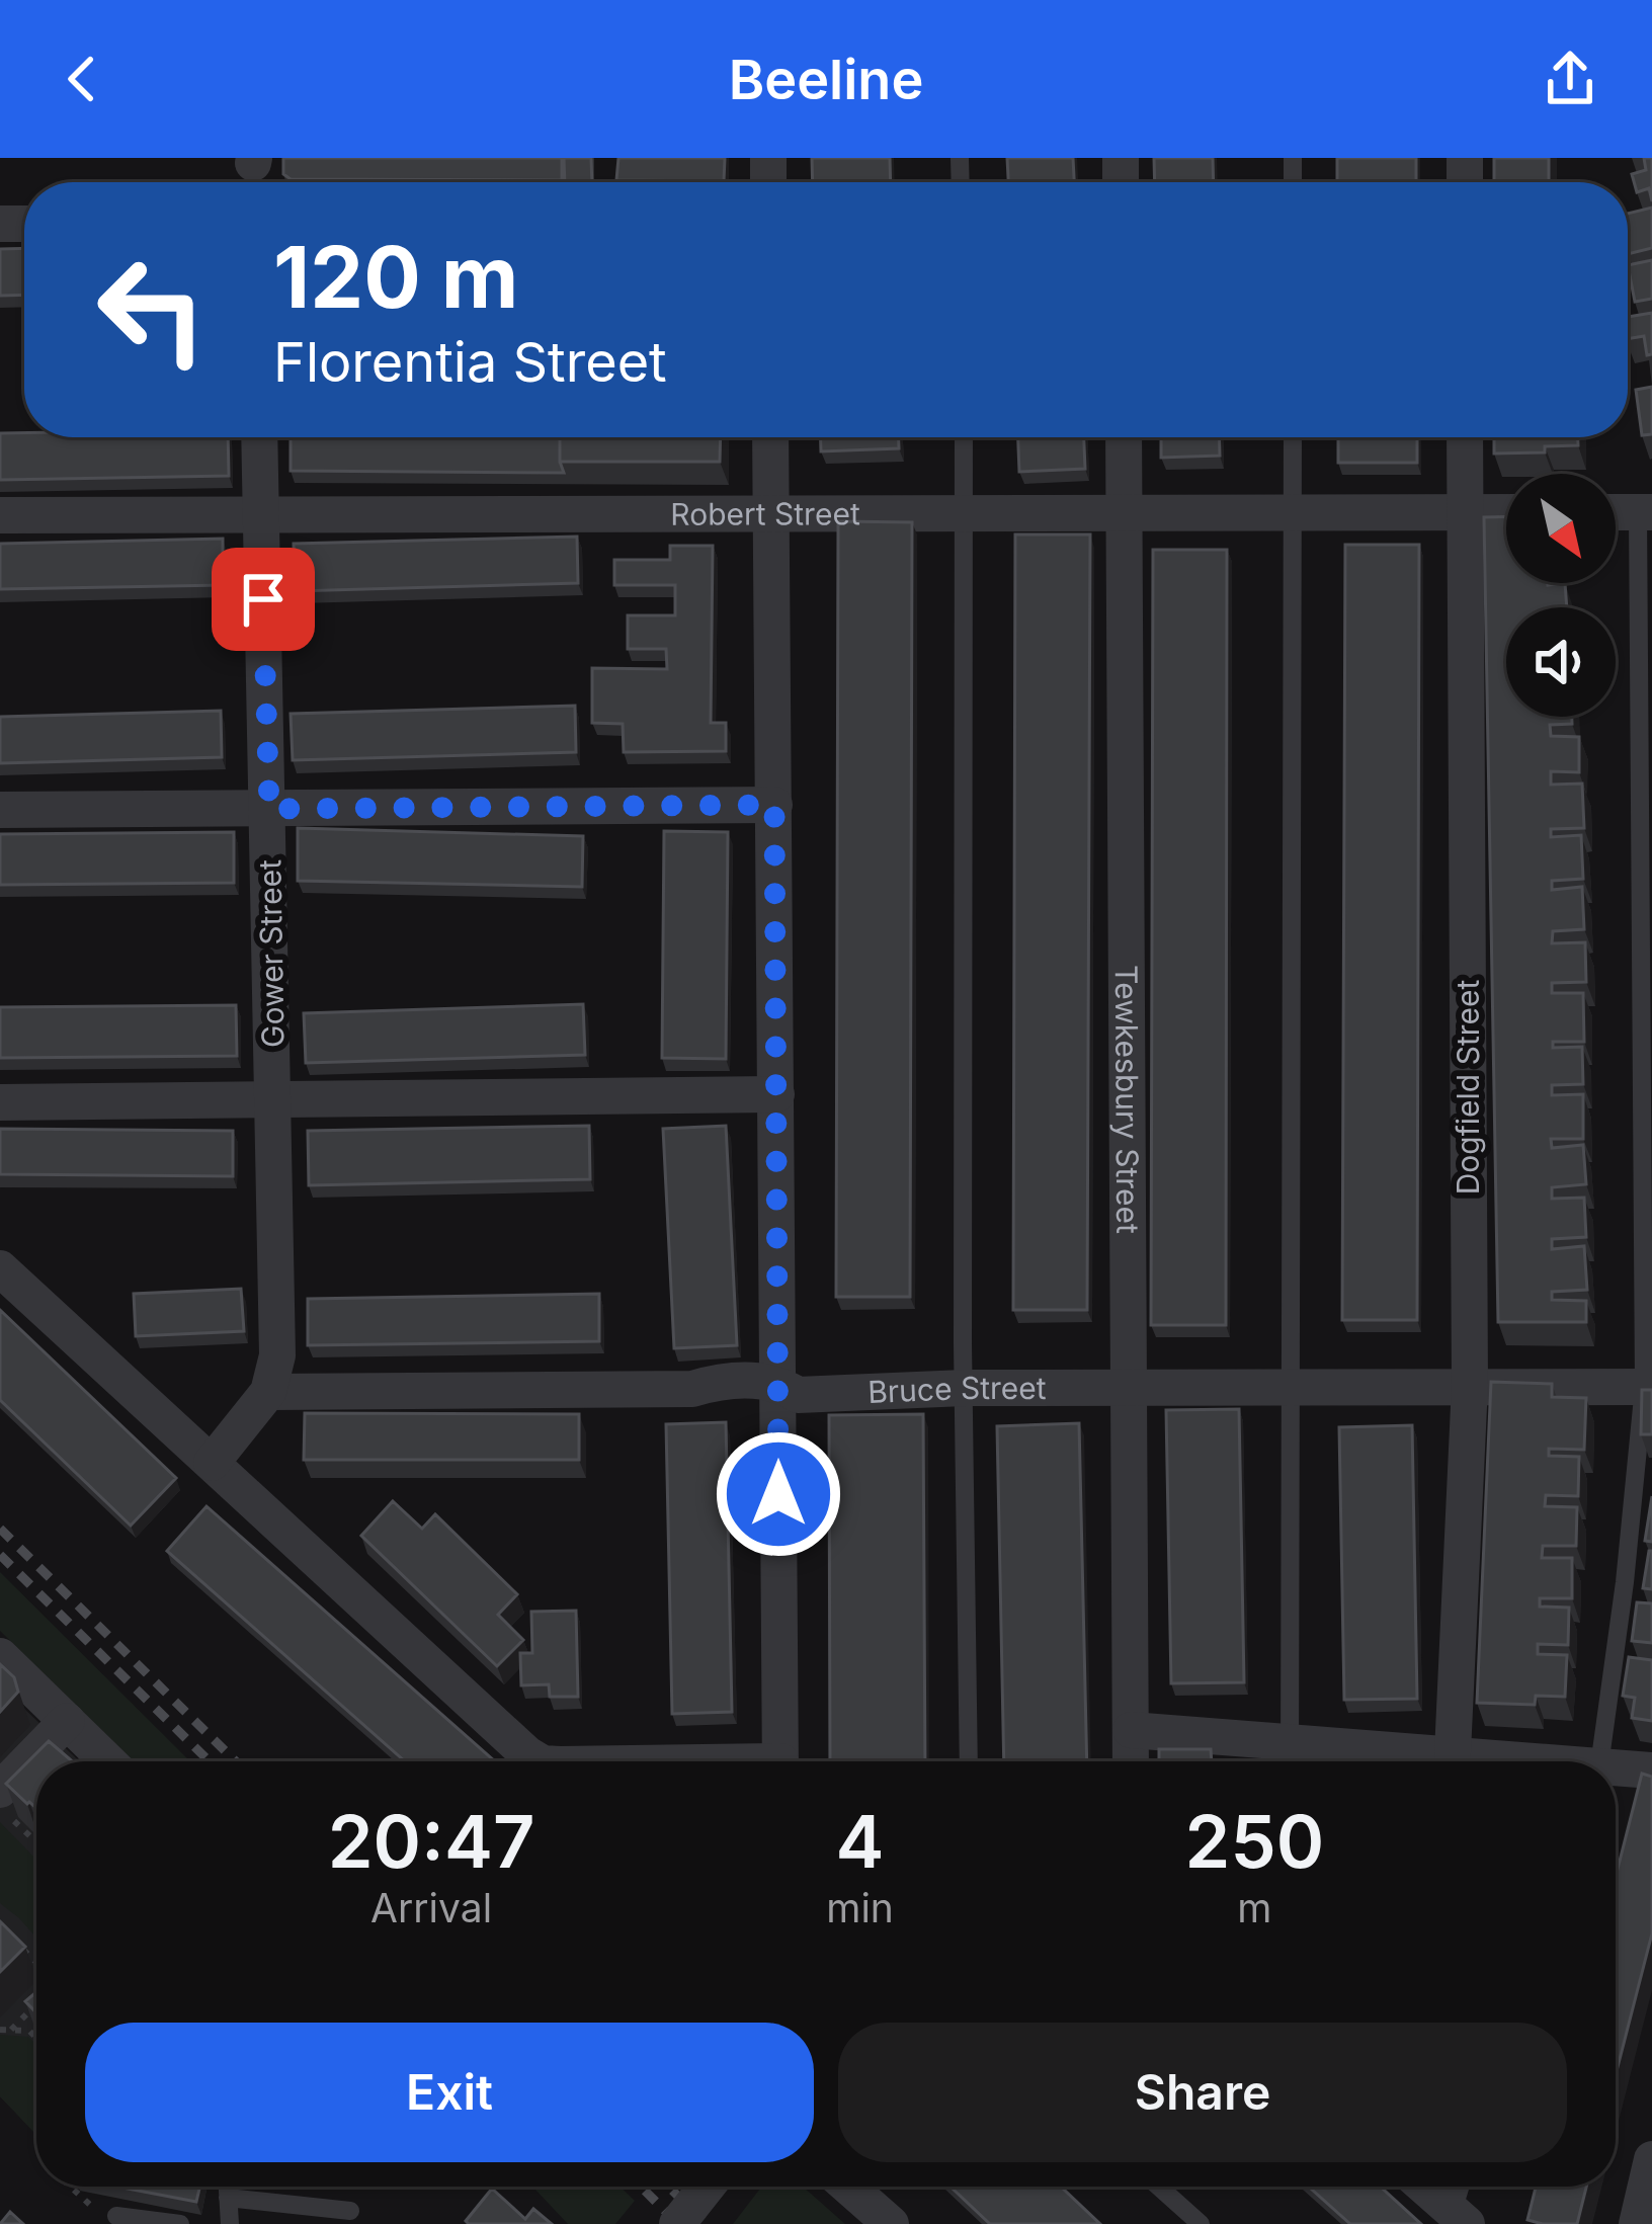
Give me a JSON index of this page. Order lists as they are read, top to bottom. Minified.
{"streets":{"street":["Robert Street","Gower Street","Dogfield Street","Tewkesbury Street","Bruce Street"]},"crossings":[["Robert Street","Gower Street"],["Robert Street","Dogfield Street"],["Robert Street","Tewkesbury Street"],["Gower Street","Bruce Street"],["Dogfield Street","Bruce Street"],["Tewkesbury Street","Bruce Street"]],"north":"bottom right","page":{"header":"Beeline","turn":["120 m","Florentia Street"],"eta":["20:47","Arrival","4","min","250","m"],"buttons":["Exit","Share"]}}
